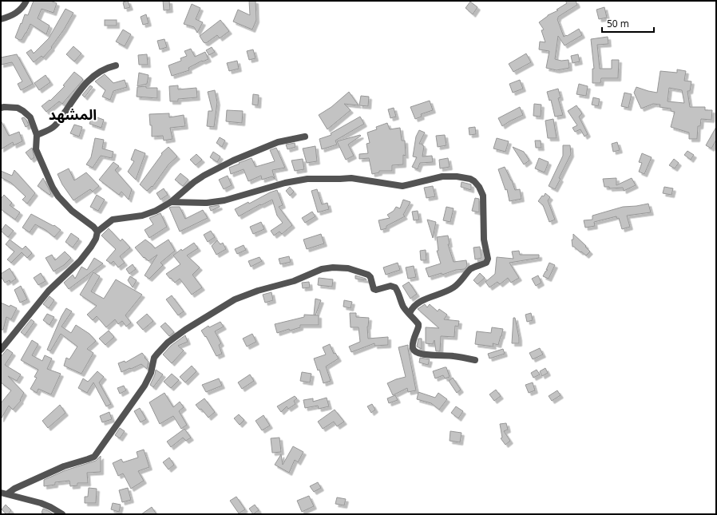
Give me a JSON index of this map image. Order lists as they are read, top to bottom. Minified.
{"districts":["المشهد"],"scale_bar":"50 m"}
